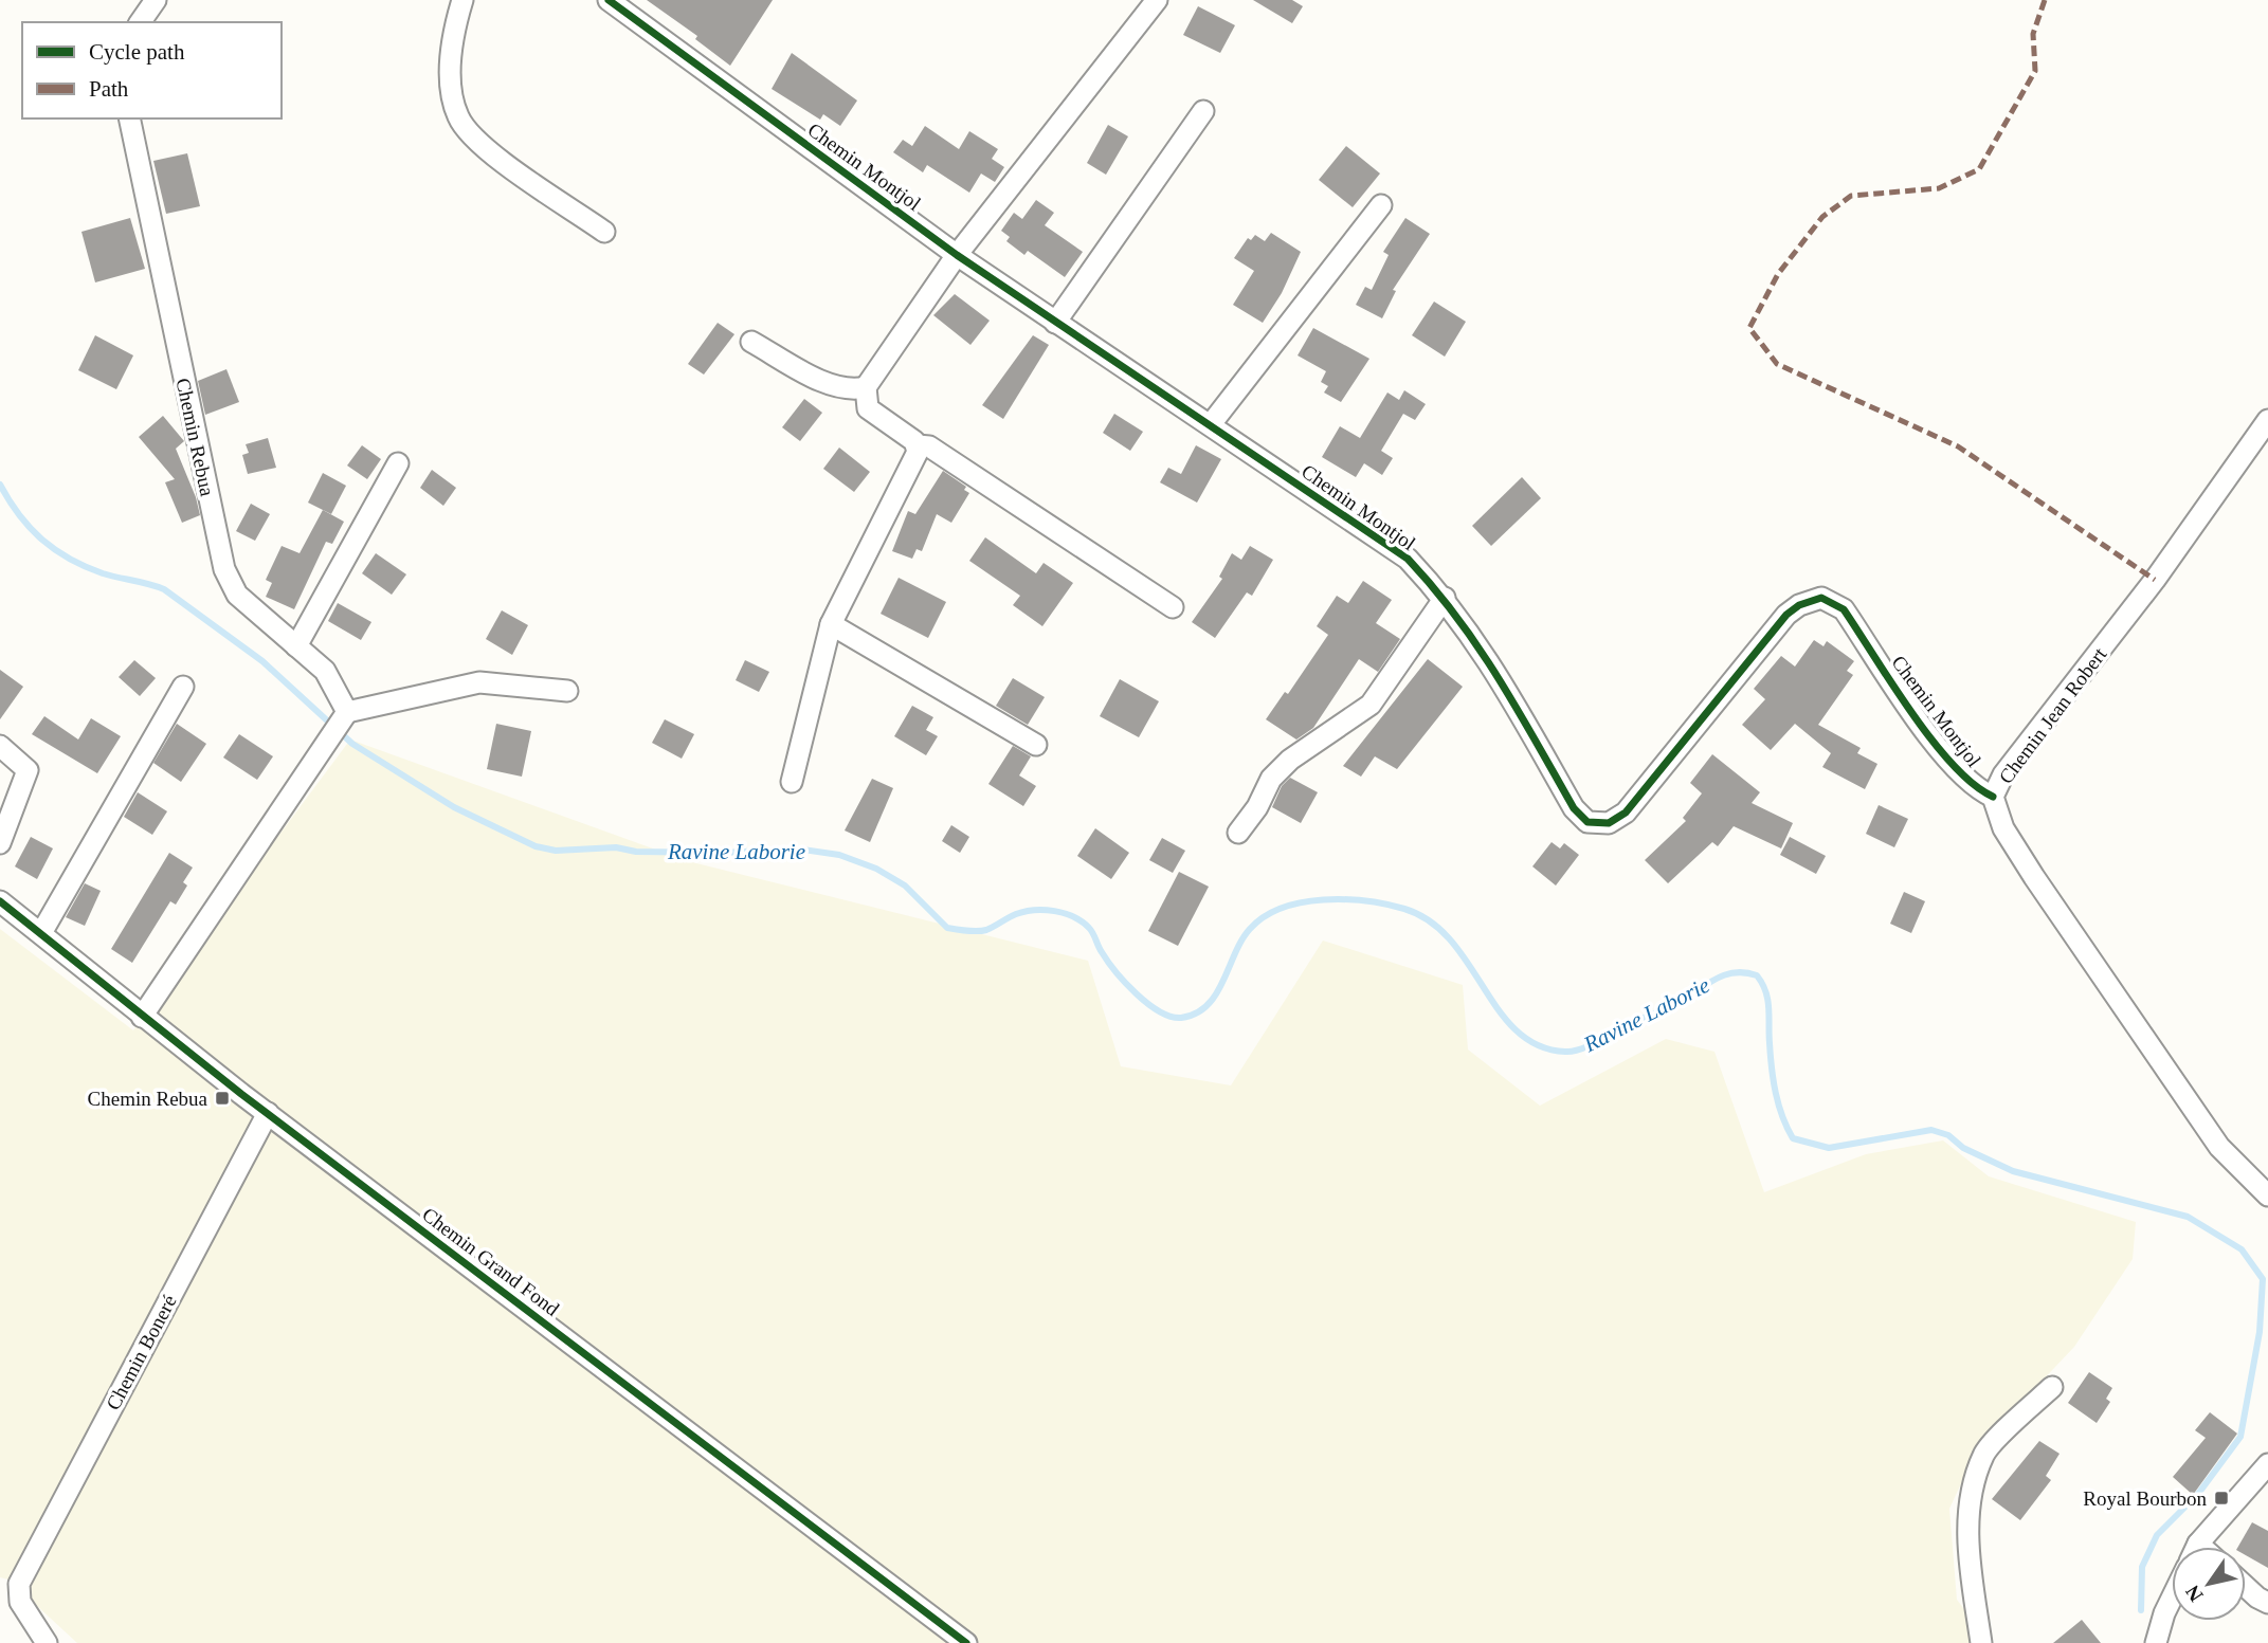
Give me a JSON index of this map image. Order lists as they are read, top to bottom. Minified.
{"streets":{"street":["Chemin Montjol","Chemin Rebua","Chemin Jean Robert","Chemin Grand Fond","Chemin Boneré"]},"crossings":[["Chemin Montjol","Chemin Jean Robert"],["Chemin Grand Fond","Chemin Boneré"]],"water":["Ravine Laborie"],"places":{"transit":["Chemin Rebua","Royal Bourbon"]},"legend":["Cycle path","Path"],"north":"bottom left"}
